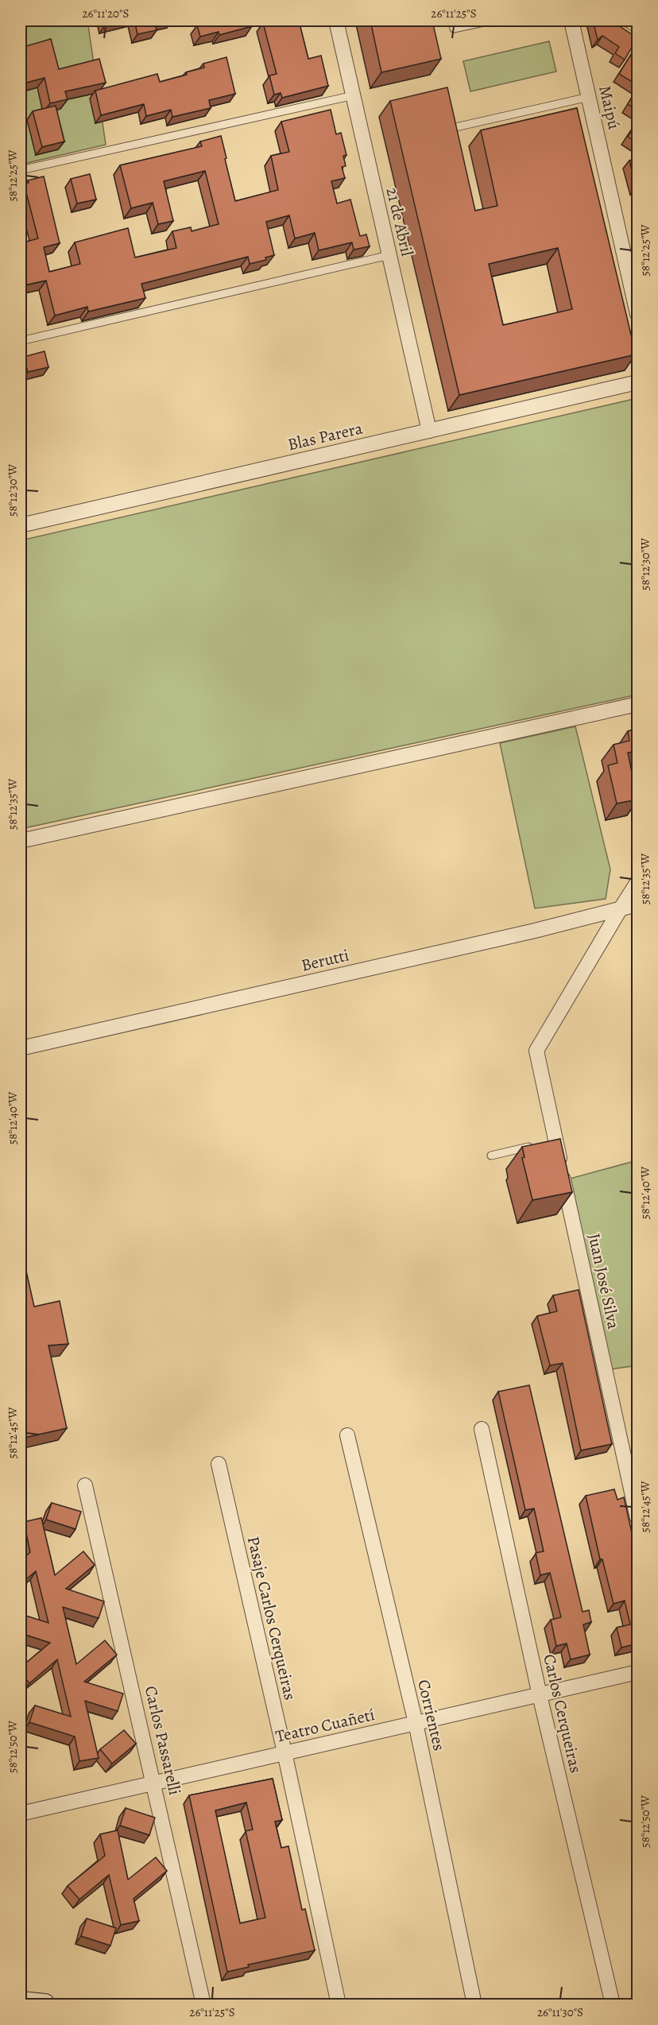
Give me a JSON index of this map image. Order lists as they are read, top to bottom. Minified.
{"streets":{"street":["Maipú","21 de Abril","Blas Parera","Berutti","Juan José Silva","Pasaje Carlos Cerqueiras","Carlos Cerqueiras","Corrientes","Teatro Cuañetí","Carlos Passarelli"]},"crossings":[["21 de Abril","Blas Parera"],["Berutti","Juan José Silva"],["Pasaje Carlos Cerqueiras","Teatro Cuañetí"],["Carlos Cerqueiras","Teatro Cuañetí"],["Corrientes","Teatro Cuañetí"],["Teatro Cuañetí","Carlos Passarelli"]],"coordinates":["26°11'20\"S","26°11'25\"S","58°12'25\"W","58°12'30\"W","58°12'35\"W","58°12'40\"W","58°12'45\"W","58°12'50\"W","26°11'30\"S"]}
